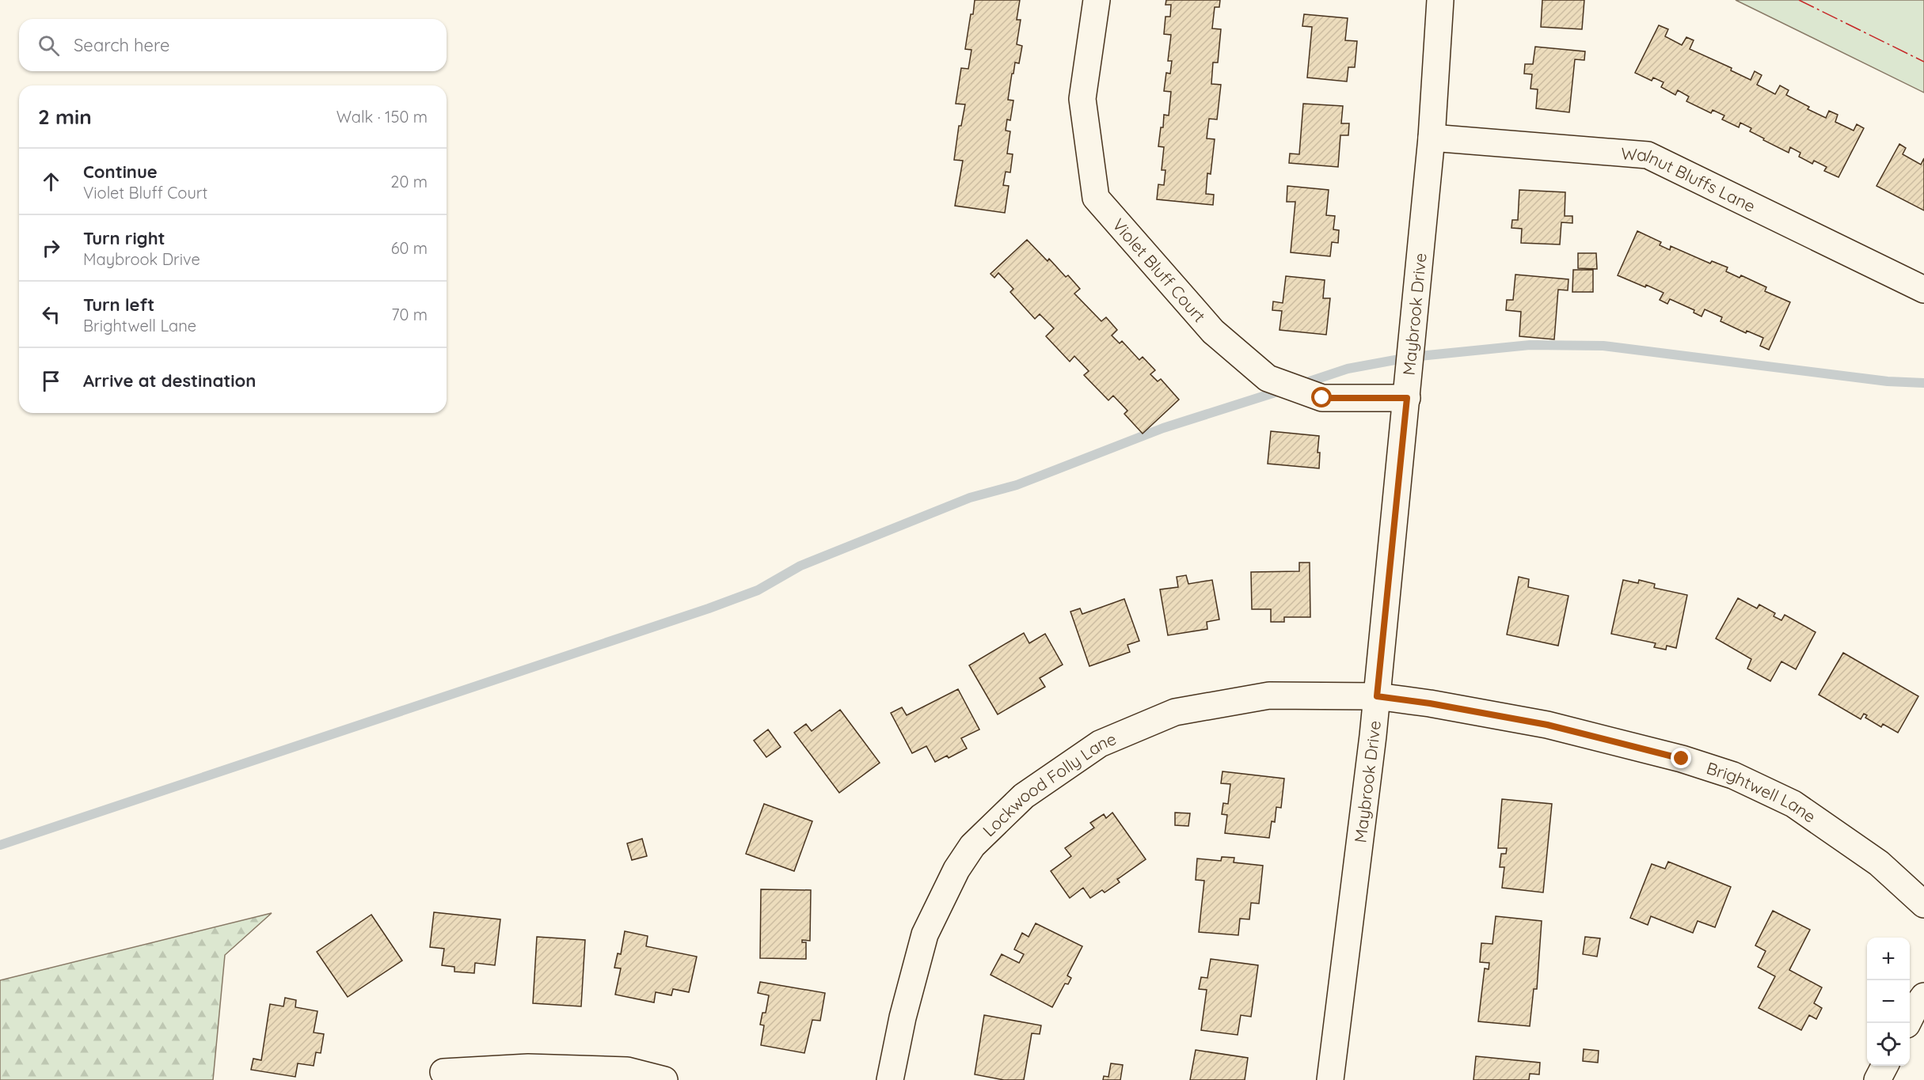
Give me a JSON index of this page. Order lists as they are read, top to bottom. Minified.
{"streets":{"street":["Walnut Bluffs Lane","Violet Bluff Court","Maybrook Drive","Lockwood Folly Lane","Brightwell Lane"]},"crossings":[["Walnut Bluffs Lane","Maybrook Drive"],["Violet Bluff Court","Maybrook Drive"],["Maybrook Drive","Lockwood Folly Lane"],["Maybrook Drive","Brightwell Lane"],["Lockwood Folly Lane","Brightwell Lane"]],"page":{"search":"Search here","heading":["2 min","Walk · 150 m"],"list":[["Continue","Violet Bluff Court","20 m"],["Turn right","Maybrook Drive","60 m"],["Turn left","Brightwell Lane","70 m"],"Arrive at destination"],"map_buttons":["+","−"]}}
